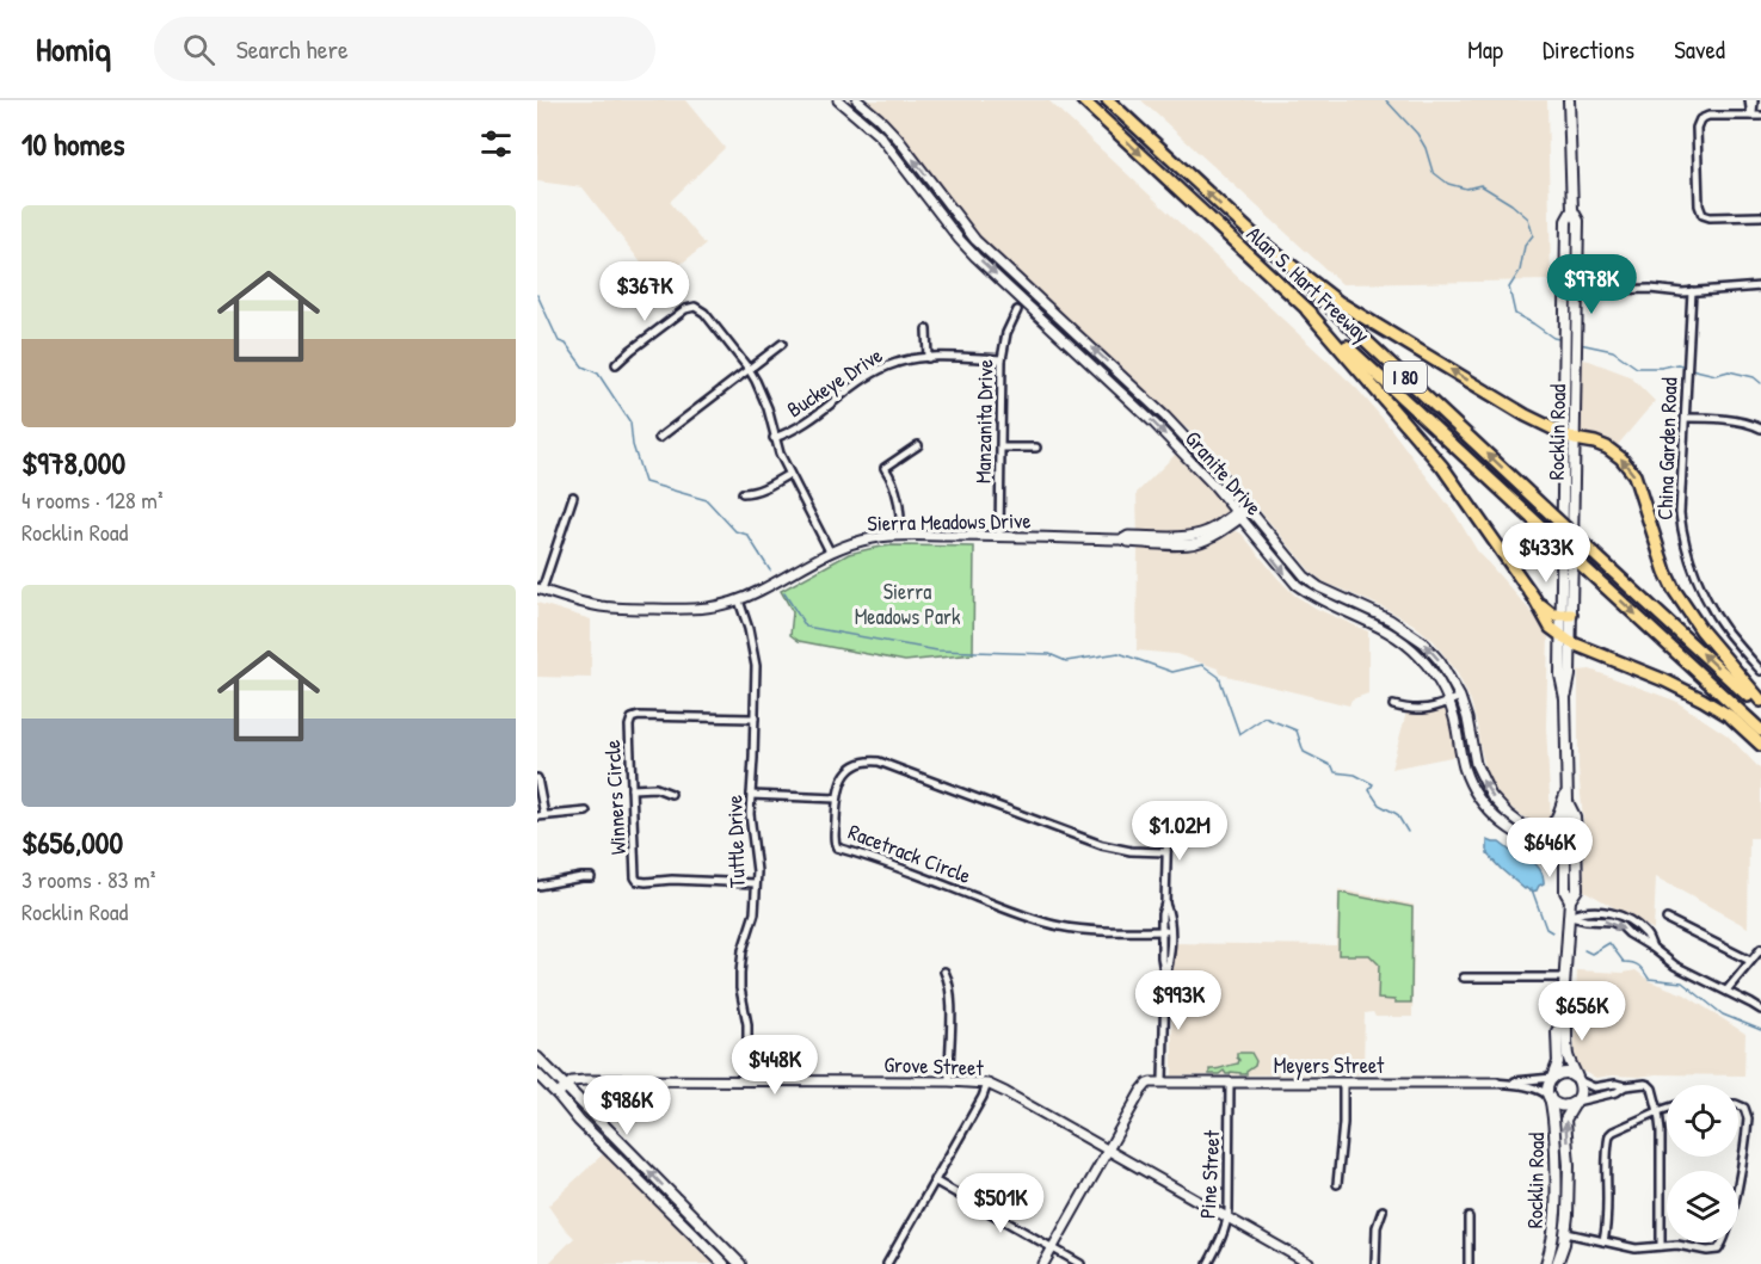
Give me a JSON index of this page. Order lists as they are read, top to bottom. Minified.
{"streets":{"highway":["Alan S. Hart Freeway","I 80"],"main road":["Rocklin Road"],"street":["Buckeye Drive","Manzanita Drive","China Garden Road","Granite Drive","Sierra Meadows Drive","Winners Circle","Tuttle Drive","Racetrack Circle","Meyers Street","Grove Street","Pine Street"]},"crossings":[["Buckeye Drive","Manzanita Drive"],["Manzanita Drive","Sierra Meadows Drive"],["Rocklin Road","Granite Drive"],["Rocklin Road","Meyers Street"],["Granite Drive","Sierra Meadows Drive"],["Sierra Meadows Drive","Tuttle Drive"],["Winners Circle","Tuttle Drive"],["Tuttle Drive","Grove Street"],["Meyers Street","Pine Street"],["Grove Street","Pine Street"]],"parks":["Sierra Meadows Park"],"page":{"header":"Homiq","search":"Search here","nav":["Map","Directions","Saved"],"heading":"10 homes","list":[{"name":"$978,000","note":"4 rooms · 128 m² · Rocklin Road"},{"name":"$656,000","note":"3 rooms · 83 m² · Rocklin Road"}],"price":["$978K","$367K","$433K","$1.02M","$646K","$993K","$656K","$448K","$986K","$501K"]}}
